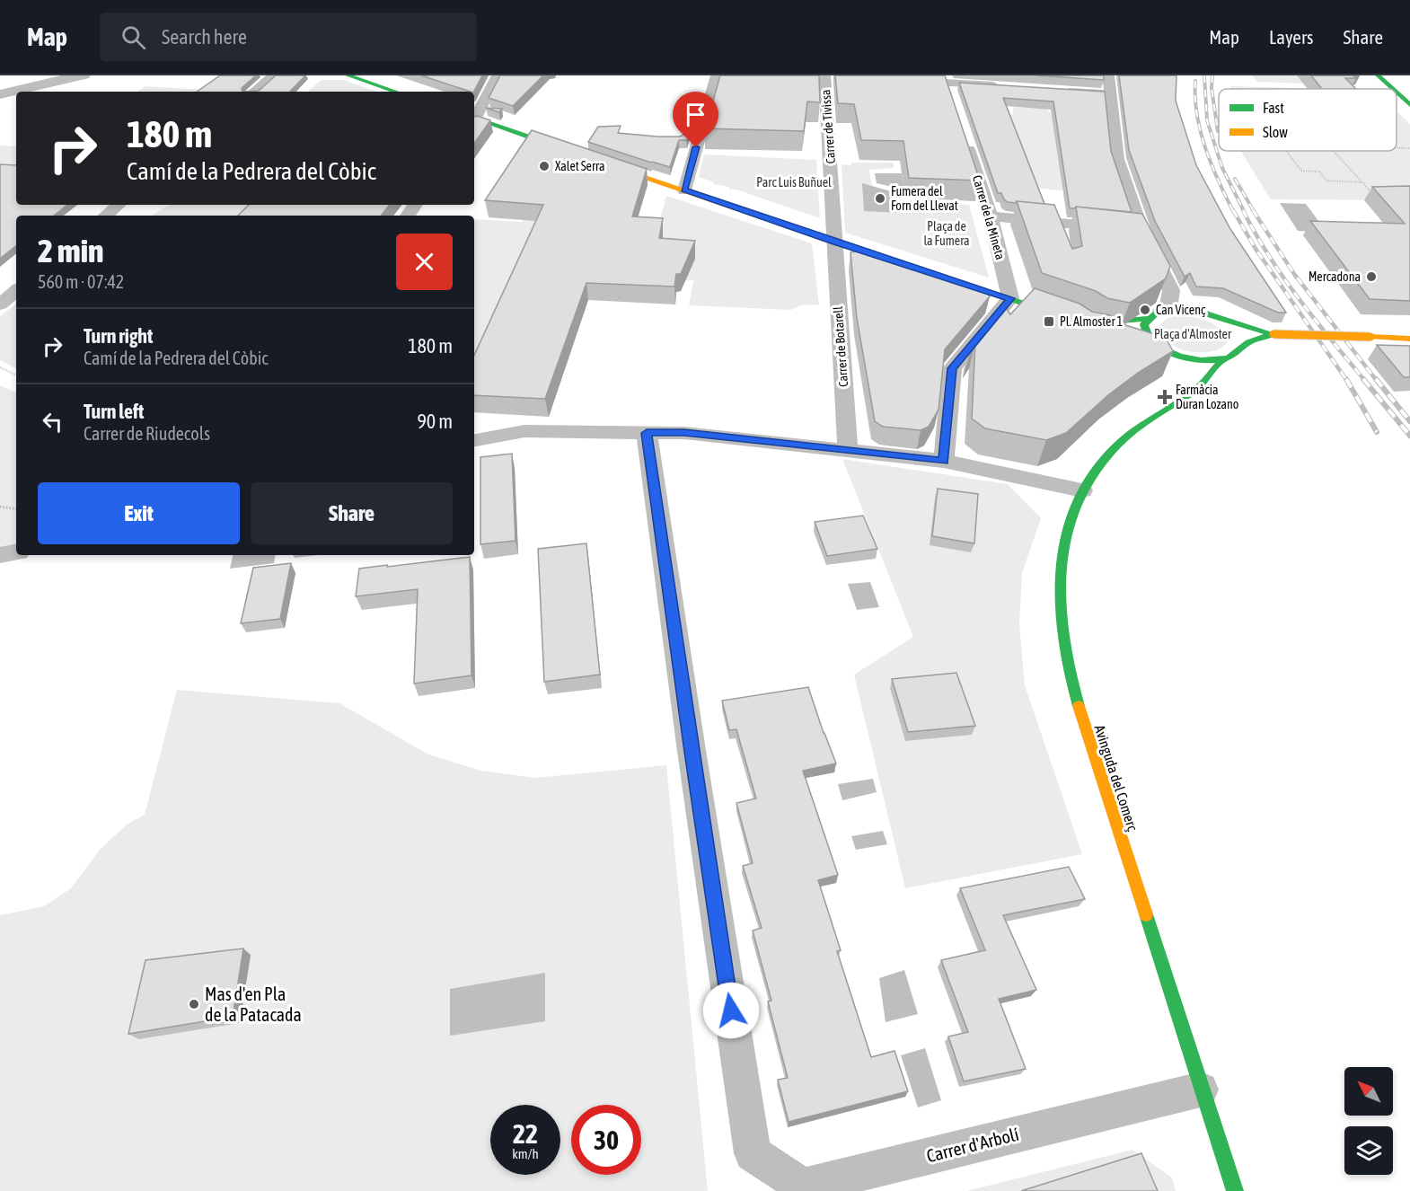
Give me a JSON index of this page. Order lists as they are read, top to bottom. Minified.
{"streets":{"main road":["Avinguda del Comerç"],"street":["Carrer de Tivissa","Carrer de la Mineta","Carrer de Botarell","Carrer d'Arbolí"]},"crossings":[["Carrer de Tivissa","Carrer de Botarell"],["Avinguda del Comerç","Carrer d'Arbolí"]],"parks":["Parc Luis Buñuel","Plaça de la Fumera","Plaça d'Almoster"],"places":{"other":["Xalet Serra","Fumera del Forn del Llevat","Mercadona","Can Vicenç","Mas d'en Pla de la Patacada"],"transit":["Pl. Almoster 1"],"health":["Farmàcia Duran Lozano"]},"legend":["Fast","Slow"],"north":"top left","page":{"header":"Map","search":"Search here","nav":["Map","Layers","Share"],"turn":["180 m","Camí de la Pedrera del Còbic"],"heading":["2 min","560 m · 07:42"],"list":[{"name":"Turn right","note":"Camí de la Pedrera del Còbic","value":"180 m"},{"name":"Turn left","note":"Carrer de Riudecols","value":"90 m"}],"buttons":["Exit","Share"],"speed":"22 km/h","limit":"30"}}
